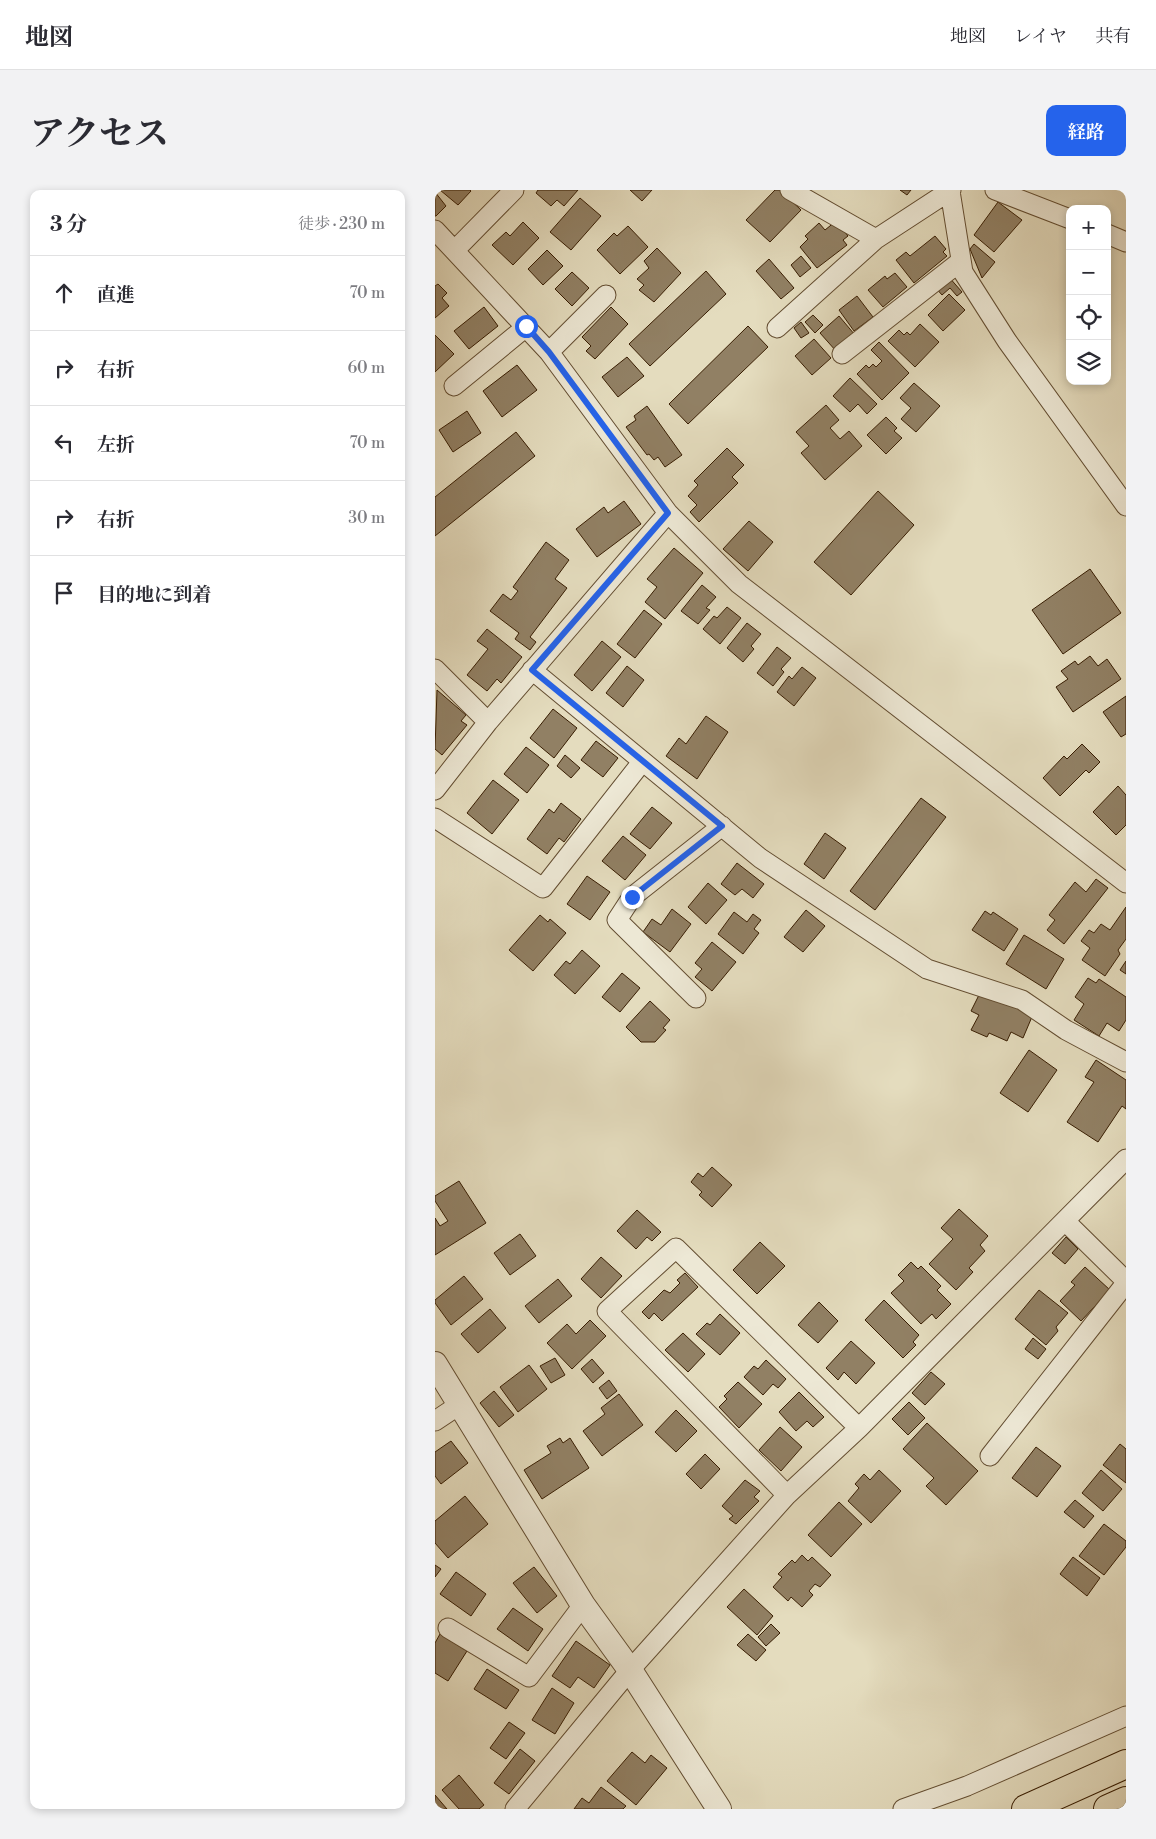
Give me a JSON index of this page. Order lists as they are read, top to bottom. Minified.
{"page":{"header":"地図","nav":["地図","レイヤ","共有"],"title":"アクセス","buttons":"経路","heading":["3 分","徒歩 · 230 m"],"map_buttons":["+","−"],"list":[["直進","70 m"],["右折","60 m"],["左折","70 m"],["右折","30 m"],"目的地に到着"]}}
